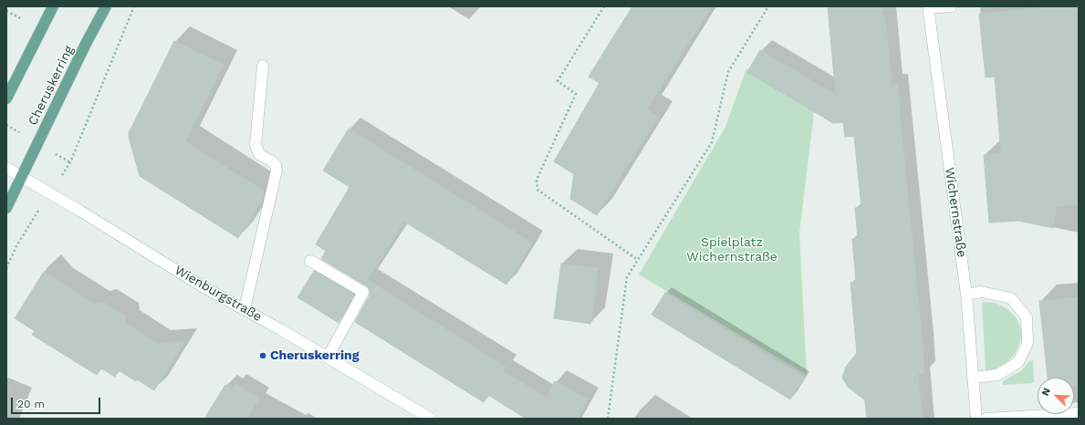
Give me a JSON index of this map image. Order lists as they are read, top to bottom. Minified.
{"streets":{"main road":["Cheruskerring"],"street":["Wichernstraße","Wienburgstraße"]},"crossings":[["Cheruskerring","Wienburgstraße"]],"parks":["Spielplatz Wichernstraße"],"places":["Cheruskerring"],"scale_bar":"20 m","north":"top left"}
